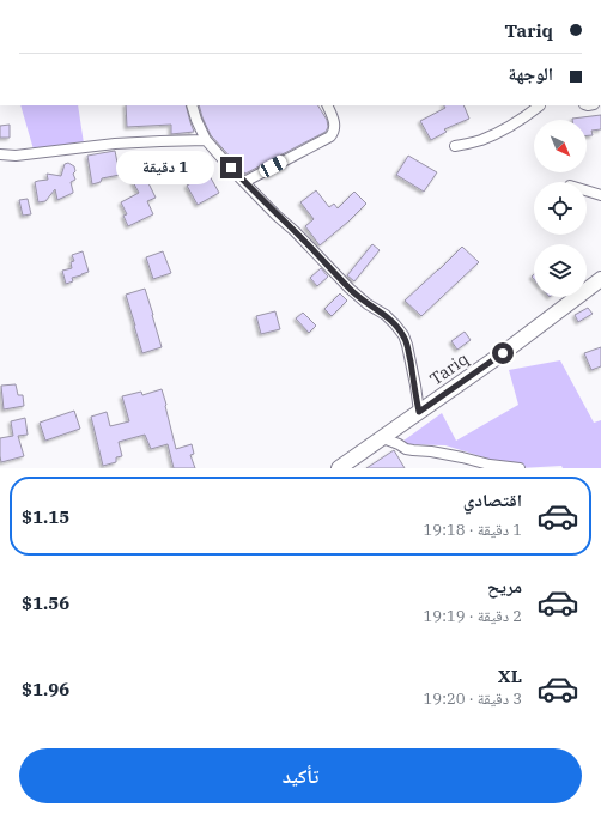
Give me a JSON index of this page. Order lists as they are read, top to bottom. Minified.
{"streets":{"main road":["Tariq"]},"north":"bottom right","page":{"banner":["Tariq","الوجهة"],"bubble":"1 دقيقة","list":[{"name":"اقتصادي","note":"1 دقيقة · 19:18","value":"$1.15"},{"name":"مريح","note":"2 دقيقة · 19:19","value":"$1.56"},{"name":"XL","note":"3 دقيقة · 19:20","value":"$1.96"}],"buttons":"تأكيد"}}
